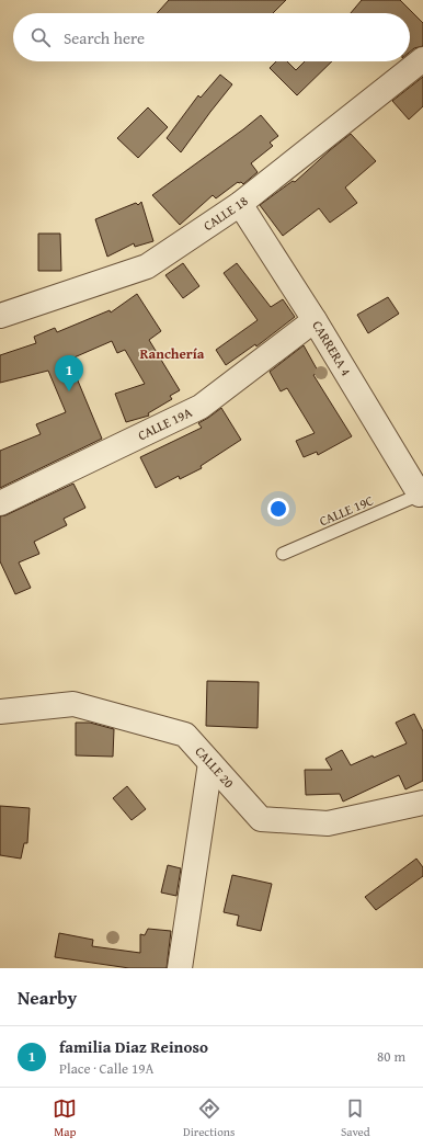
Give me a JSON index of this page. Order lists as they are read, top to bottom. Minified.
{"streets":{"street":["CALLE 18","CARRERA 4","CALLE 19A","CALLE 20"],"lane":["CALLE 19C"]},"crossings":[["CALLE 18","CARRERA 4"],["CARRERA 4","CALLE 19A"],["CARRERA 4","CALLE 19C"]],"districts":["Ranchería"],"page":{"search":"Search here","pins":"1","heading":"Nearby","list":[{"mark":"1","name":"familia Diaz Reinoso","note":"Place · Calle 19A","value":"80 m"}],"nav":["Map","Directions","Saved"]}}
